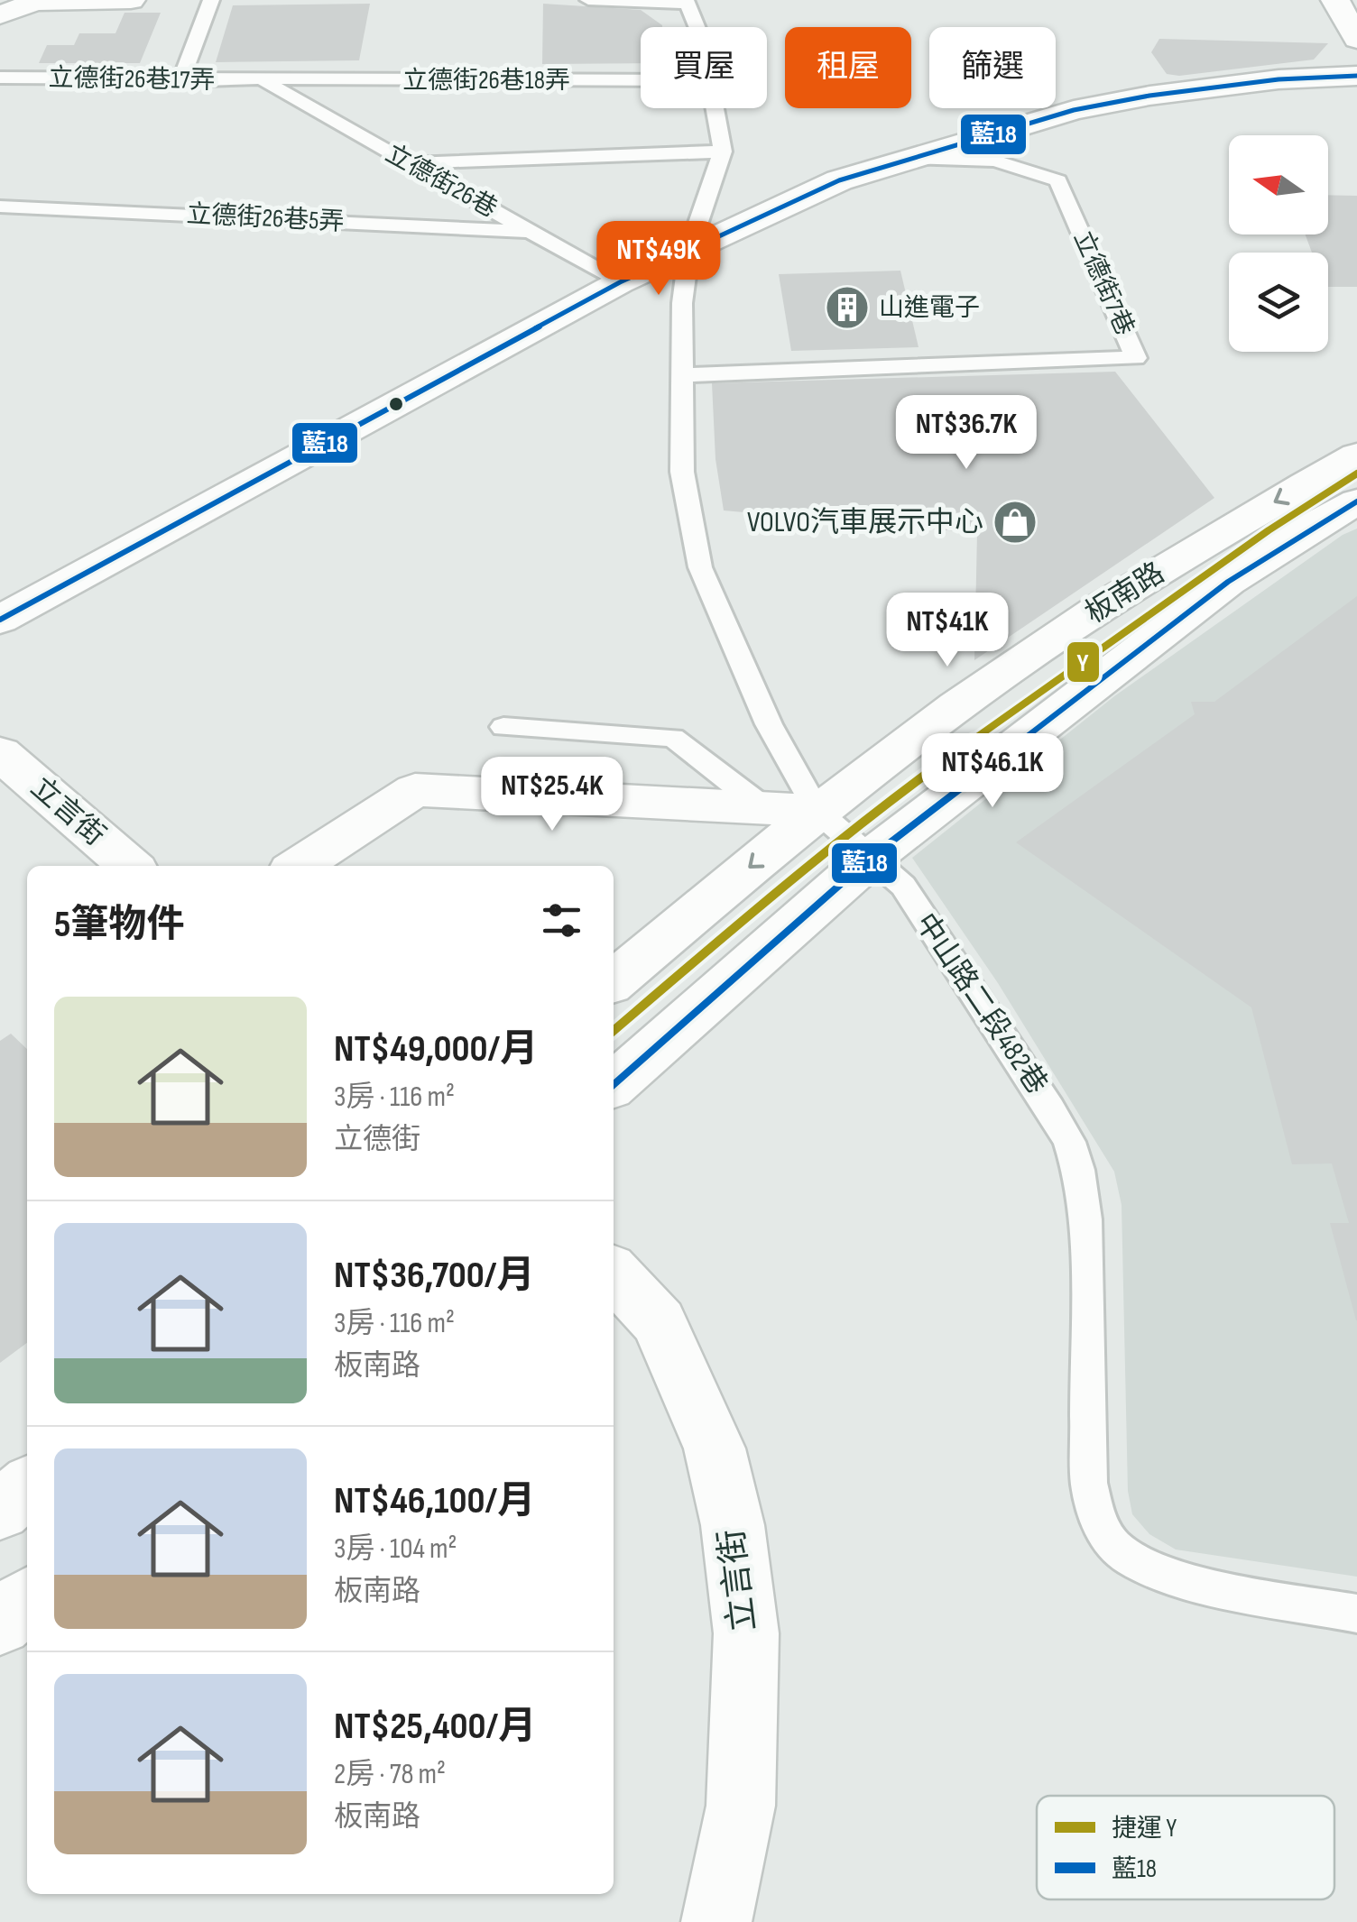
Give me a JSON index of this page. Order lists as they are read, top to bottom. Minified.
{"streets":{"street":["板南路","立言街"],"lane":["立德街26巷17弄","立德街26巷18弄","立德街26巷","立德街26巷5弄","立德街7巷","中山路二段482巷"]},"crossings":[["立德街26巷17弄","立德街26巷18弄"],["立德街26巷17弄","立德街26巷"],["立德街26巷18弄","立德街26巷"],["立德街26巷","立德街26巷5弄"],["立德街7巷","中山路二段482巷"],["板南路","中山路二段482巷"]],"places":{"building":["山進電子"],"shop":["VOLVO汽車展示中心"]},"lines":["transit line 藍18","metro line Y"],"legend":["捷運 Y","藍18"],"north":"left","page":{"chip":["買屋","租屋","篩選"],"price":["NT$49K","NT$36.7K","NT$41K","NT$46.1K","NT$25.4K"],"heading":"5筆物件","list":[{"name":"NT$49,000/月","note":"3房 · 116 m² · 立德街"},{"name":"NT$36,700/月","note":"3房 · 116 m² · 板南路"},{"name":"NT$46,100/月","note":"3房 · 104 m² · 板南路"},{"name":"NT$25,400/月","note":"2房 · 78 m² · 板南路"}]}}
